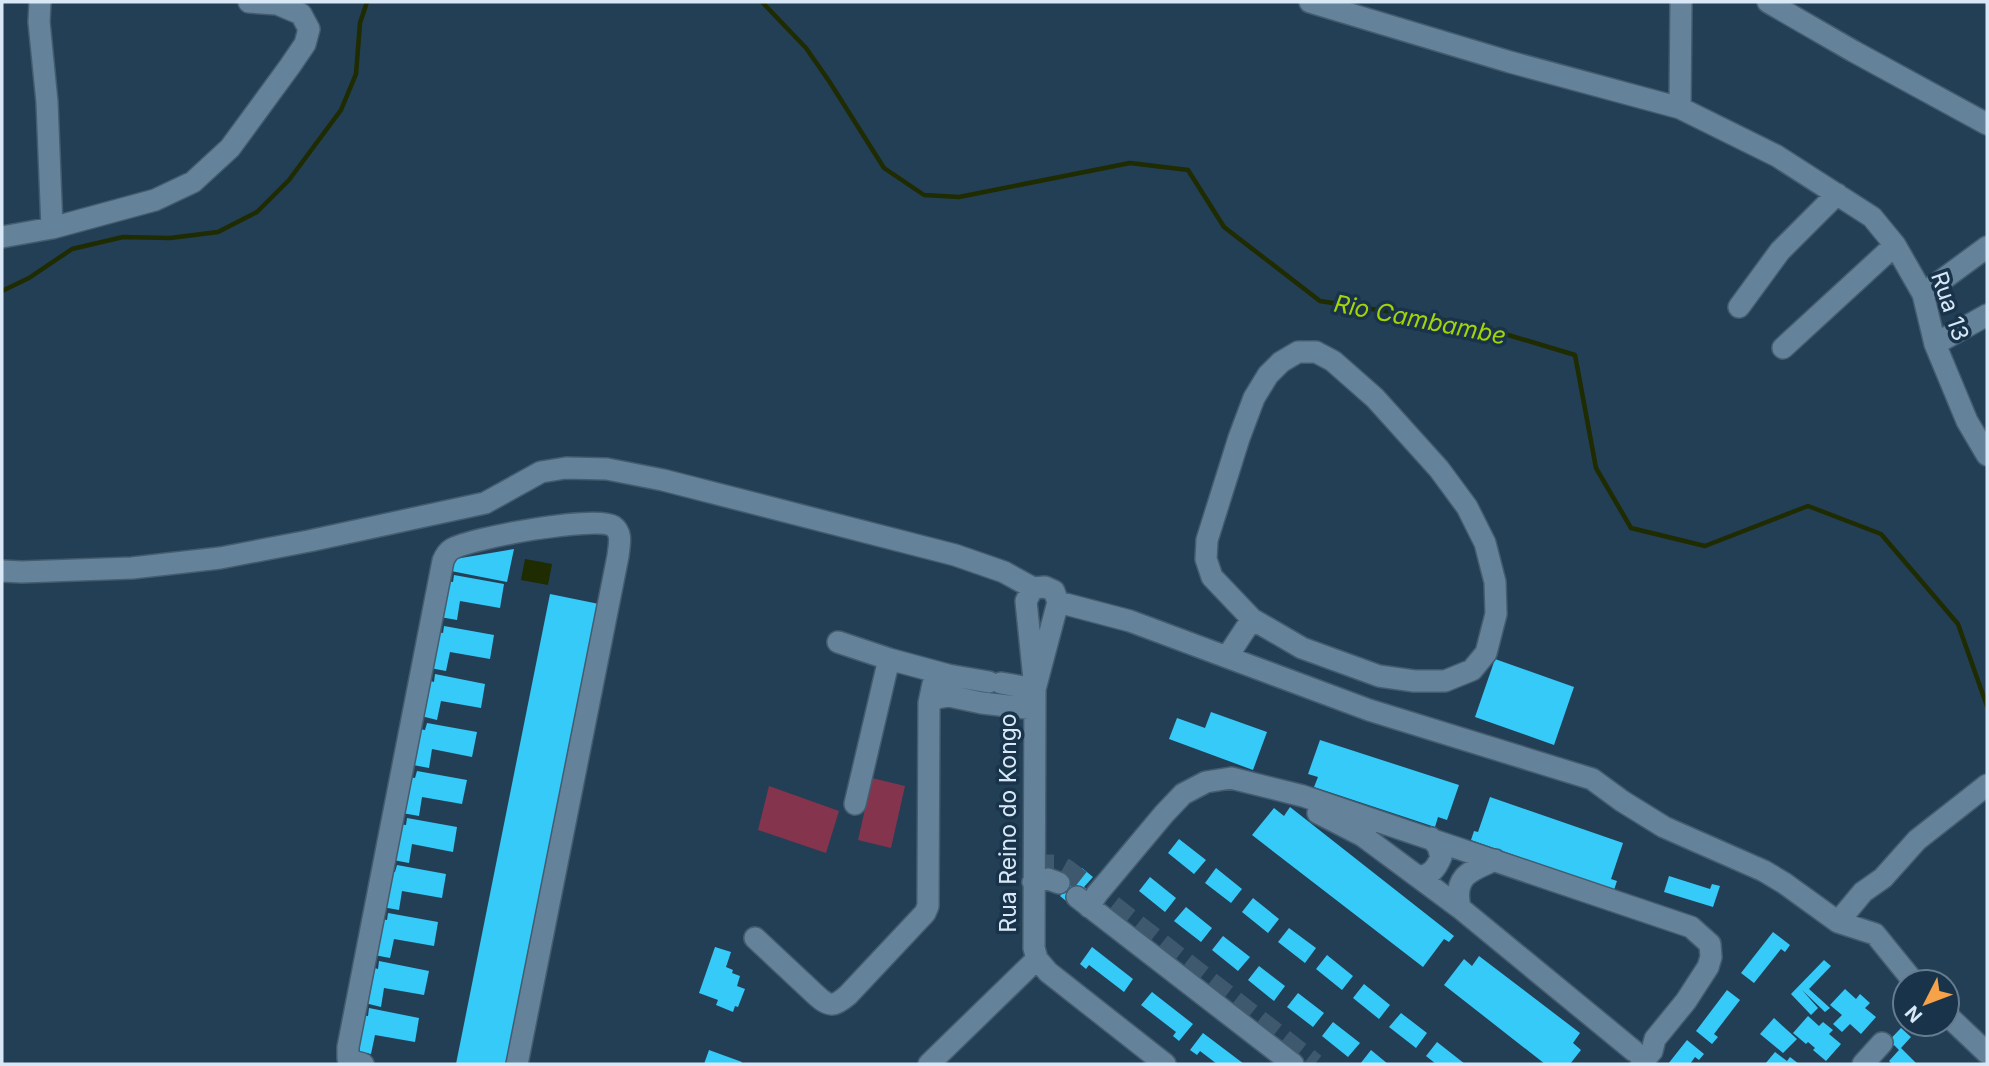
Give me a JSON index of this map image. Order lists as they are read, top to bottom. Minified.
{"streets":{"street":["Rua 13","Rua Reino do Kongo"]},"water":["Rio Cambambe"],"north":"bottom left"}
